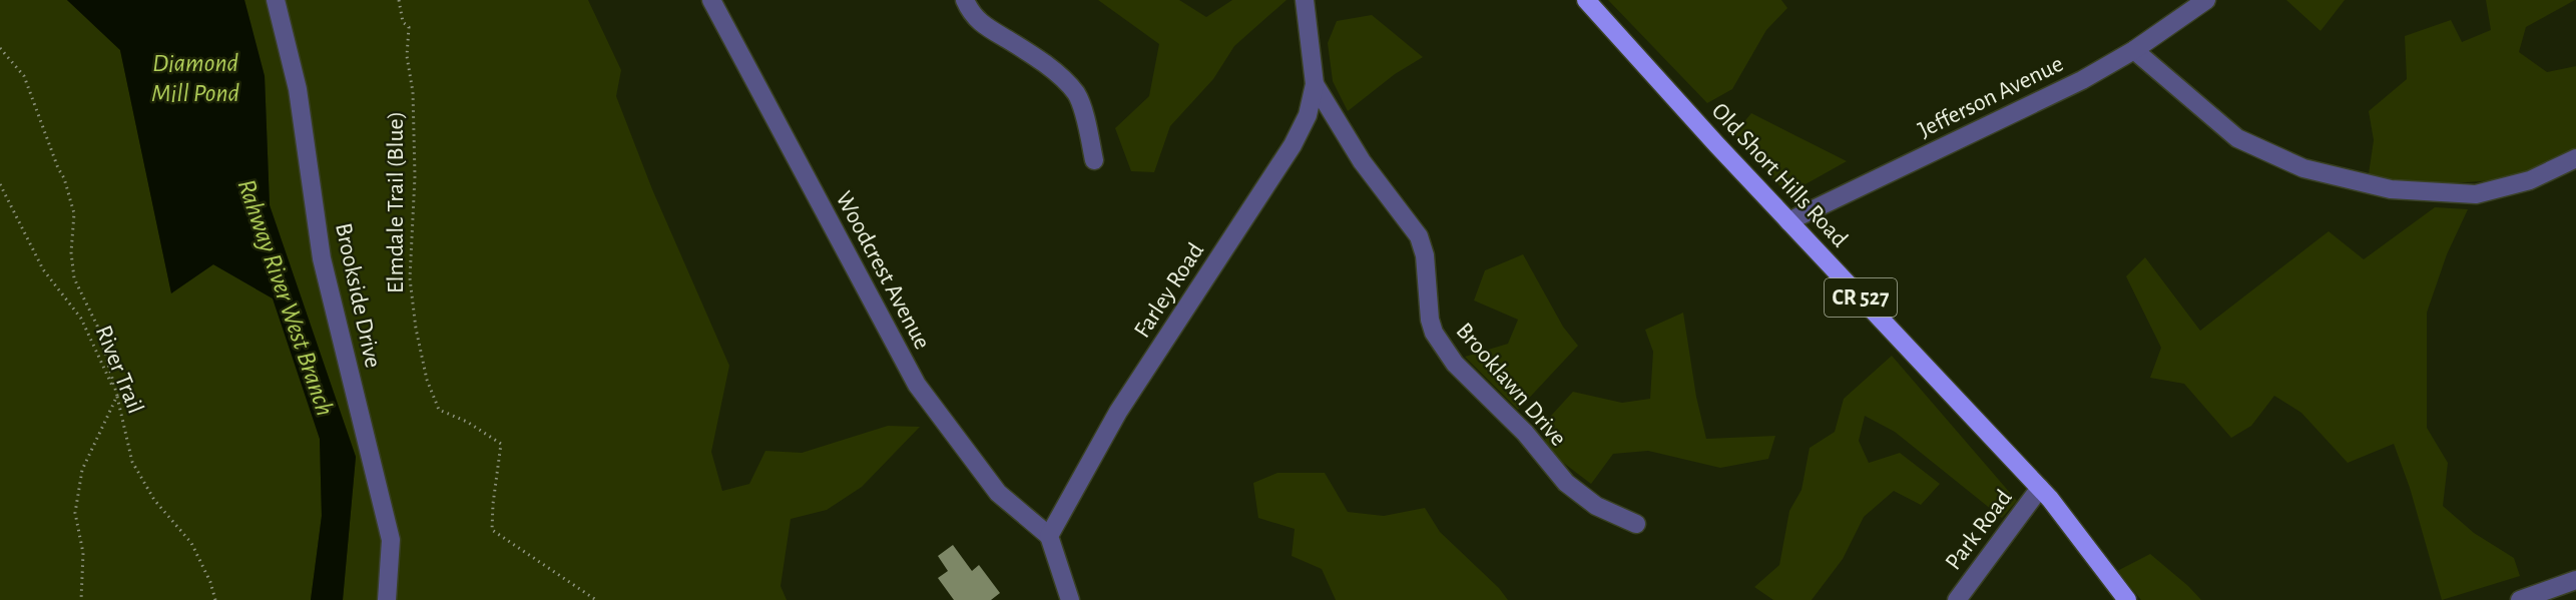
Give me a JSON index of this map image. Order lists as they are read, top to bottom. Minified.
{"streets":{"main road":["Old Short Hills Road","CR 527"],"street":["Jefferson Avenue","Woodcrest Avenue","Farley Road","Brookside Drive","Brooklawn Drive","Park Road"],"path":["Elmdale Trail (Blue)","River Trail"]},"crossings":[["Jefferson Avenue","Old Short Hills Road"],["Old Short Hills Road","Park Road"],["Woodcrest Avenue","Farley Road"],["Farley Road","Brooklawn Drive"]],"water":["Diamond Mill Pond","Rahway River West Branch"]}
